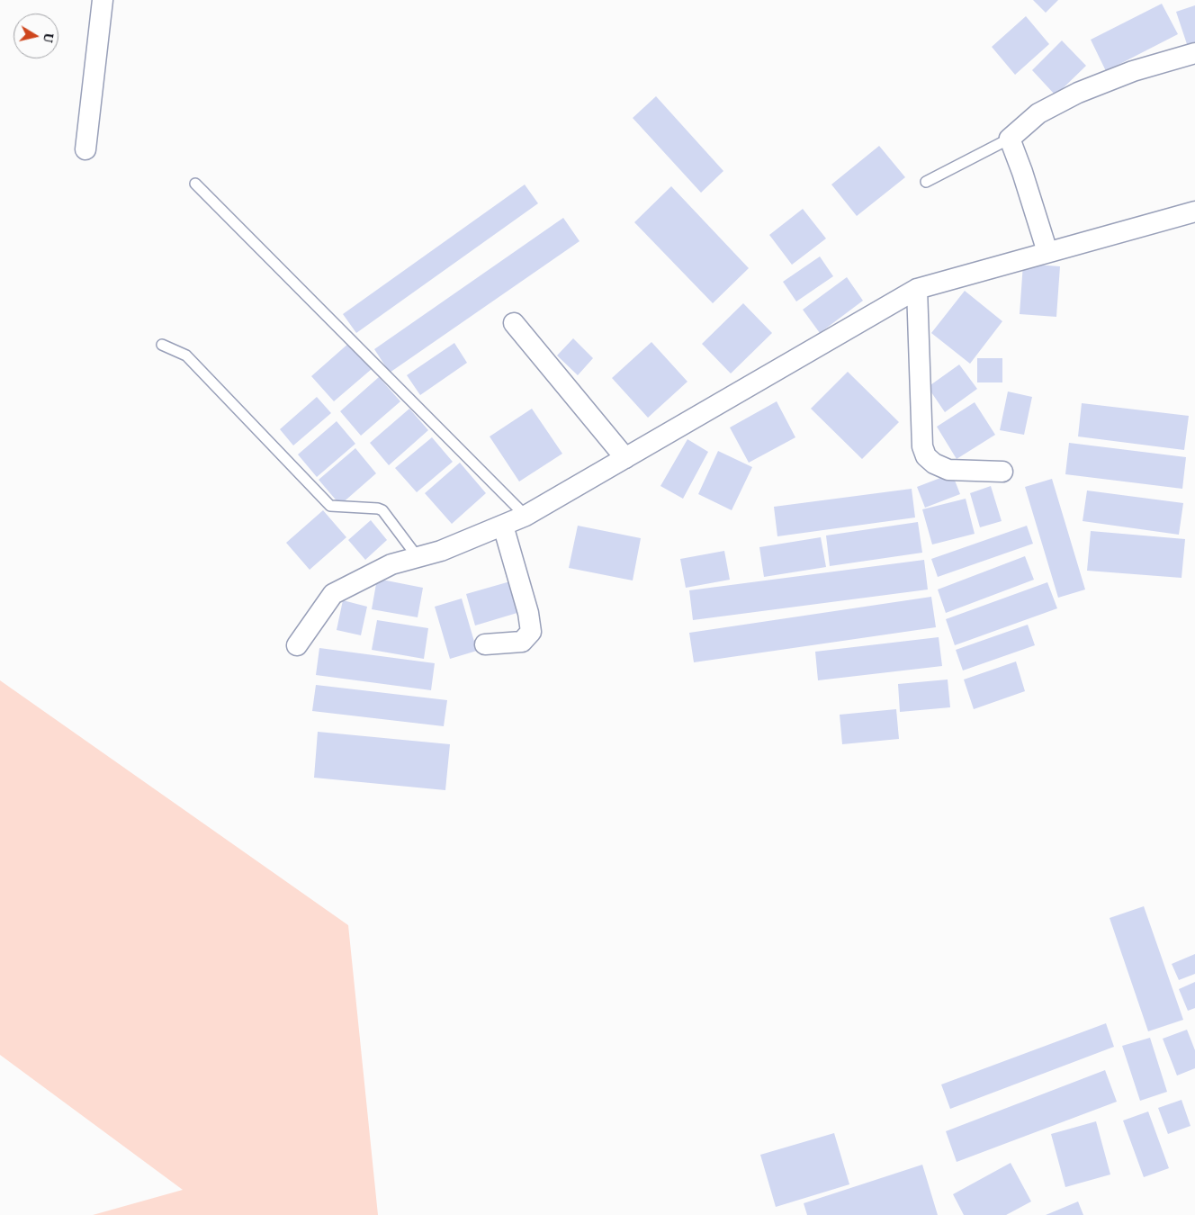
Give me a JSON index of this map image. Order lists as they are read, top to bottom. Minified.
{"north":"right"}
